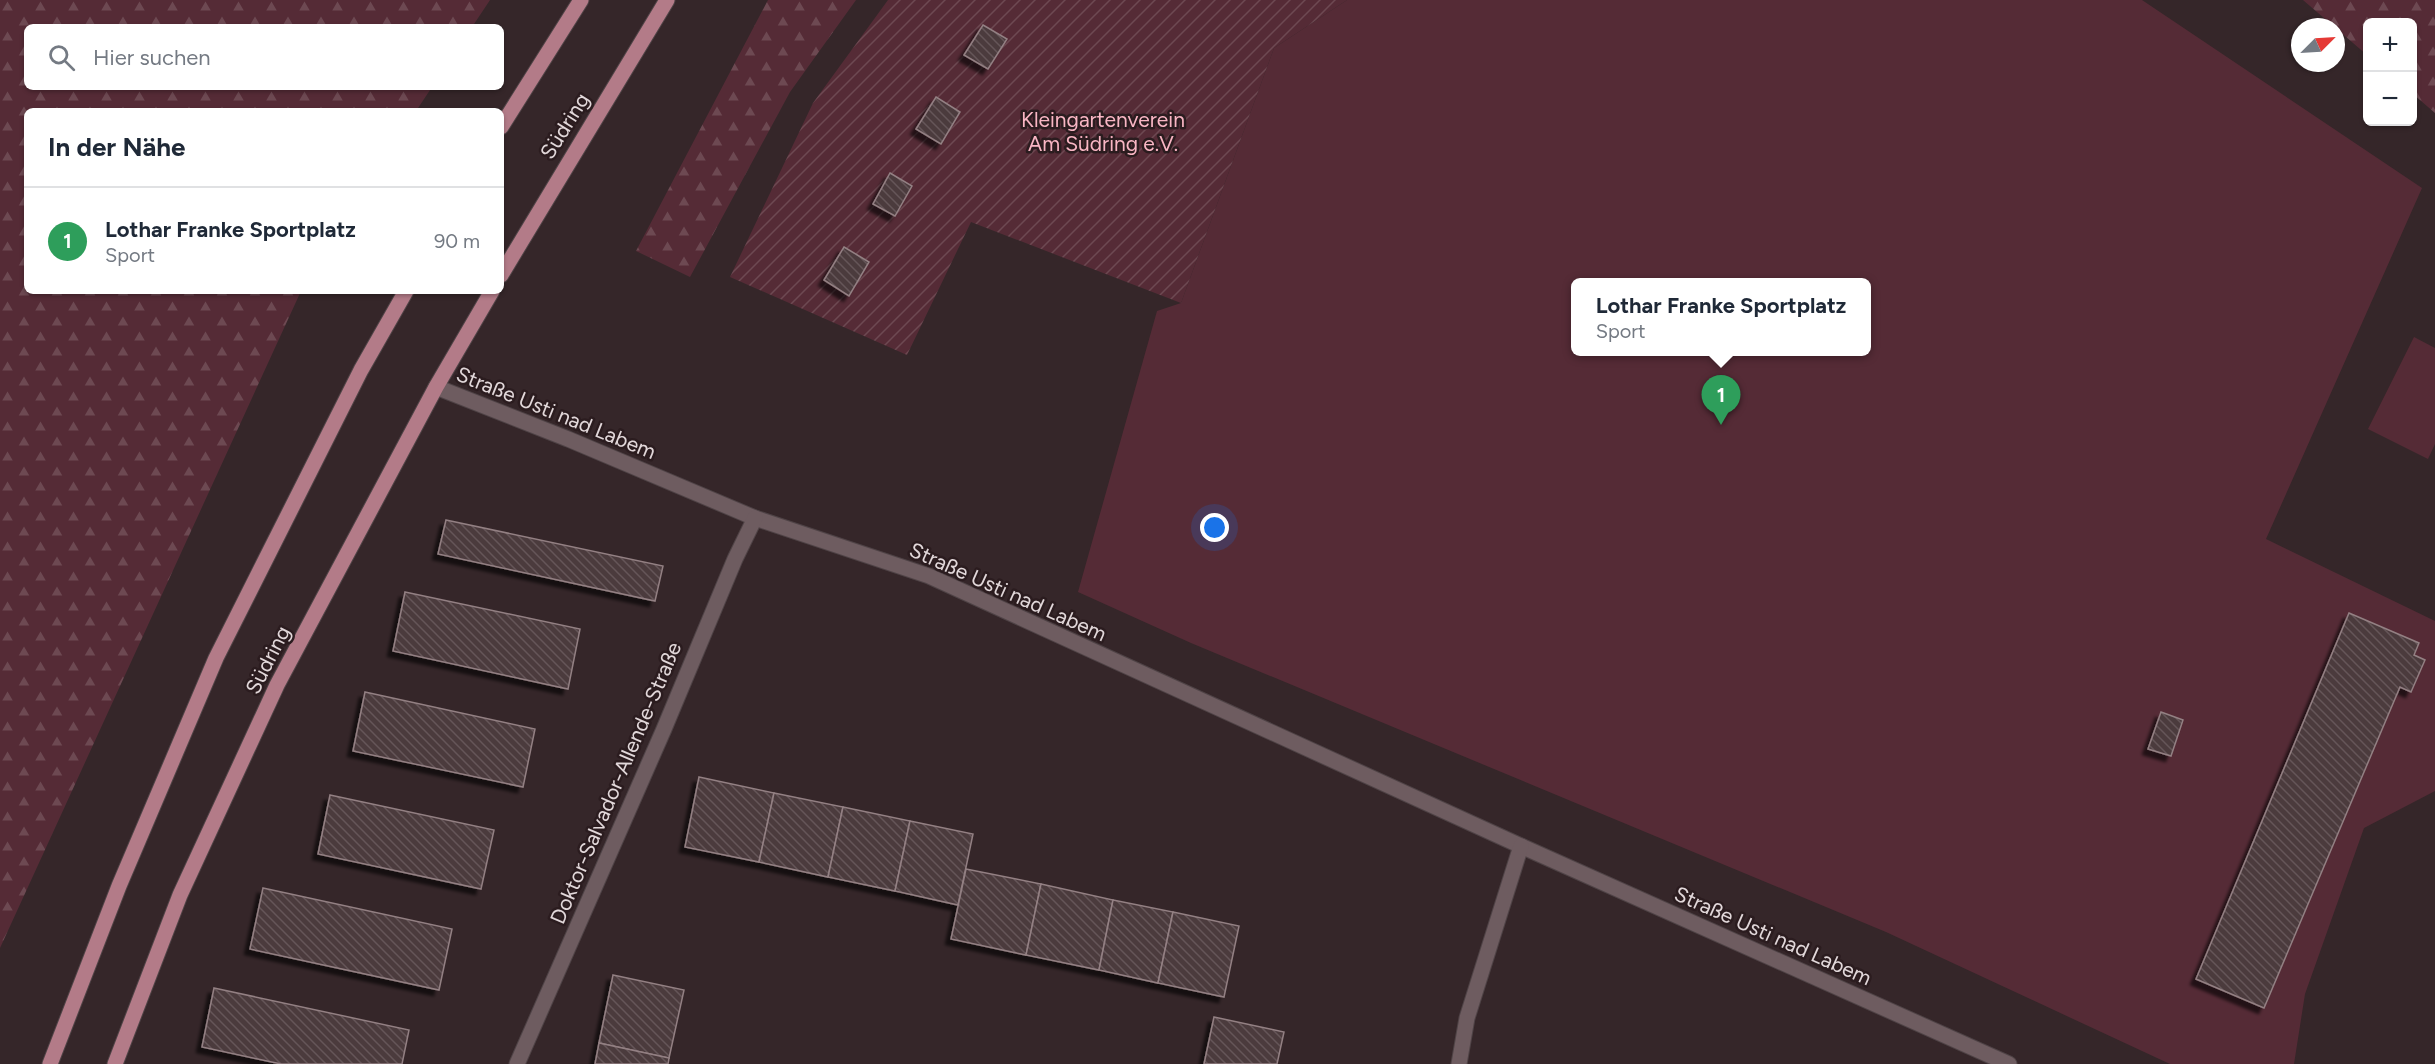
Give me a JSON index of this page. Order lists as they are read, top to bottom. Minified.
{"streets":{"main road":["Südring"],"street":["Straße Usti nad Labem","Doktor-Salvador-Allende-Straße"]},"crossings":[["Südring","Straße Usti nad Labem"],["Straße Usti nad Labem","Doktor-Salvador-Allende-Straße"]],"parks":["Kleingartenverein Am Südring e.V."],"north":"top right","page":{"map_buttons":["+","−"],"search":"Hier suchen","heading":"In der Nähe","list":[{"mark":"1","name":"Lothar Franke Sportplatz","note":"Sport","value":"90 m"}],"popup":["Lothar Franke Sportplatz","Sport"],"pins":"1"}}
